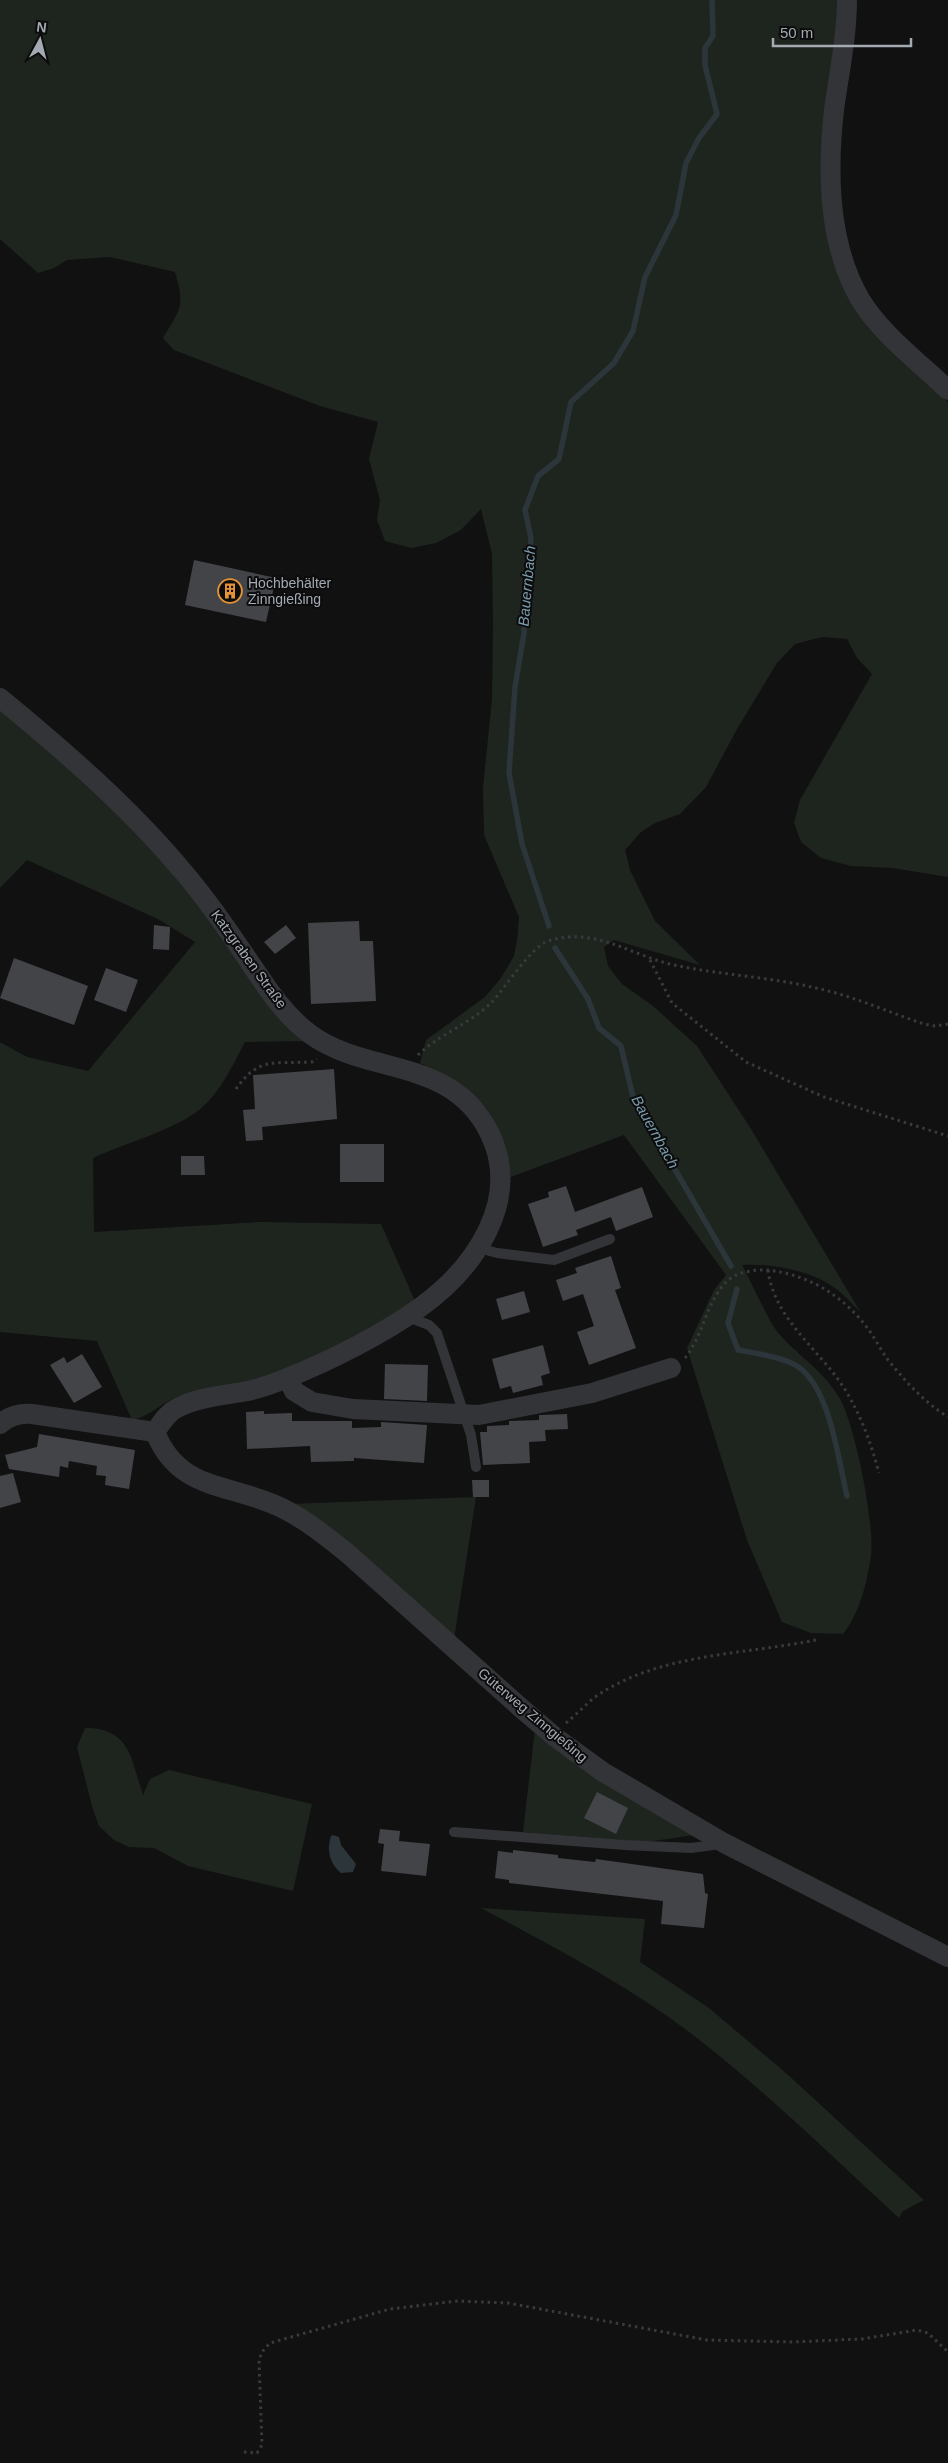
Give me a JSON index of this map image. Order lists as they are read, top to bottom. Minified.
{"streets":{"street":["Katzgraben Straße","Güterweg Zinngießing"]},"crossings":[["Katzgraben Straße","Güterweg Zinngießing"]],"water":["Bauernbach"],"places":{"building":["Hochbehälter Zinngießing"]},"scale_bar":"50 m","north":"top"}
